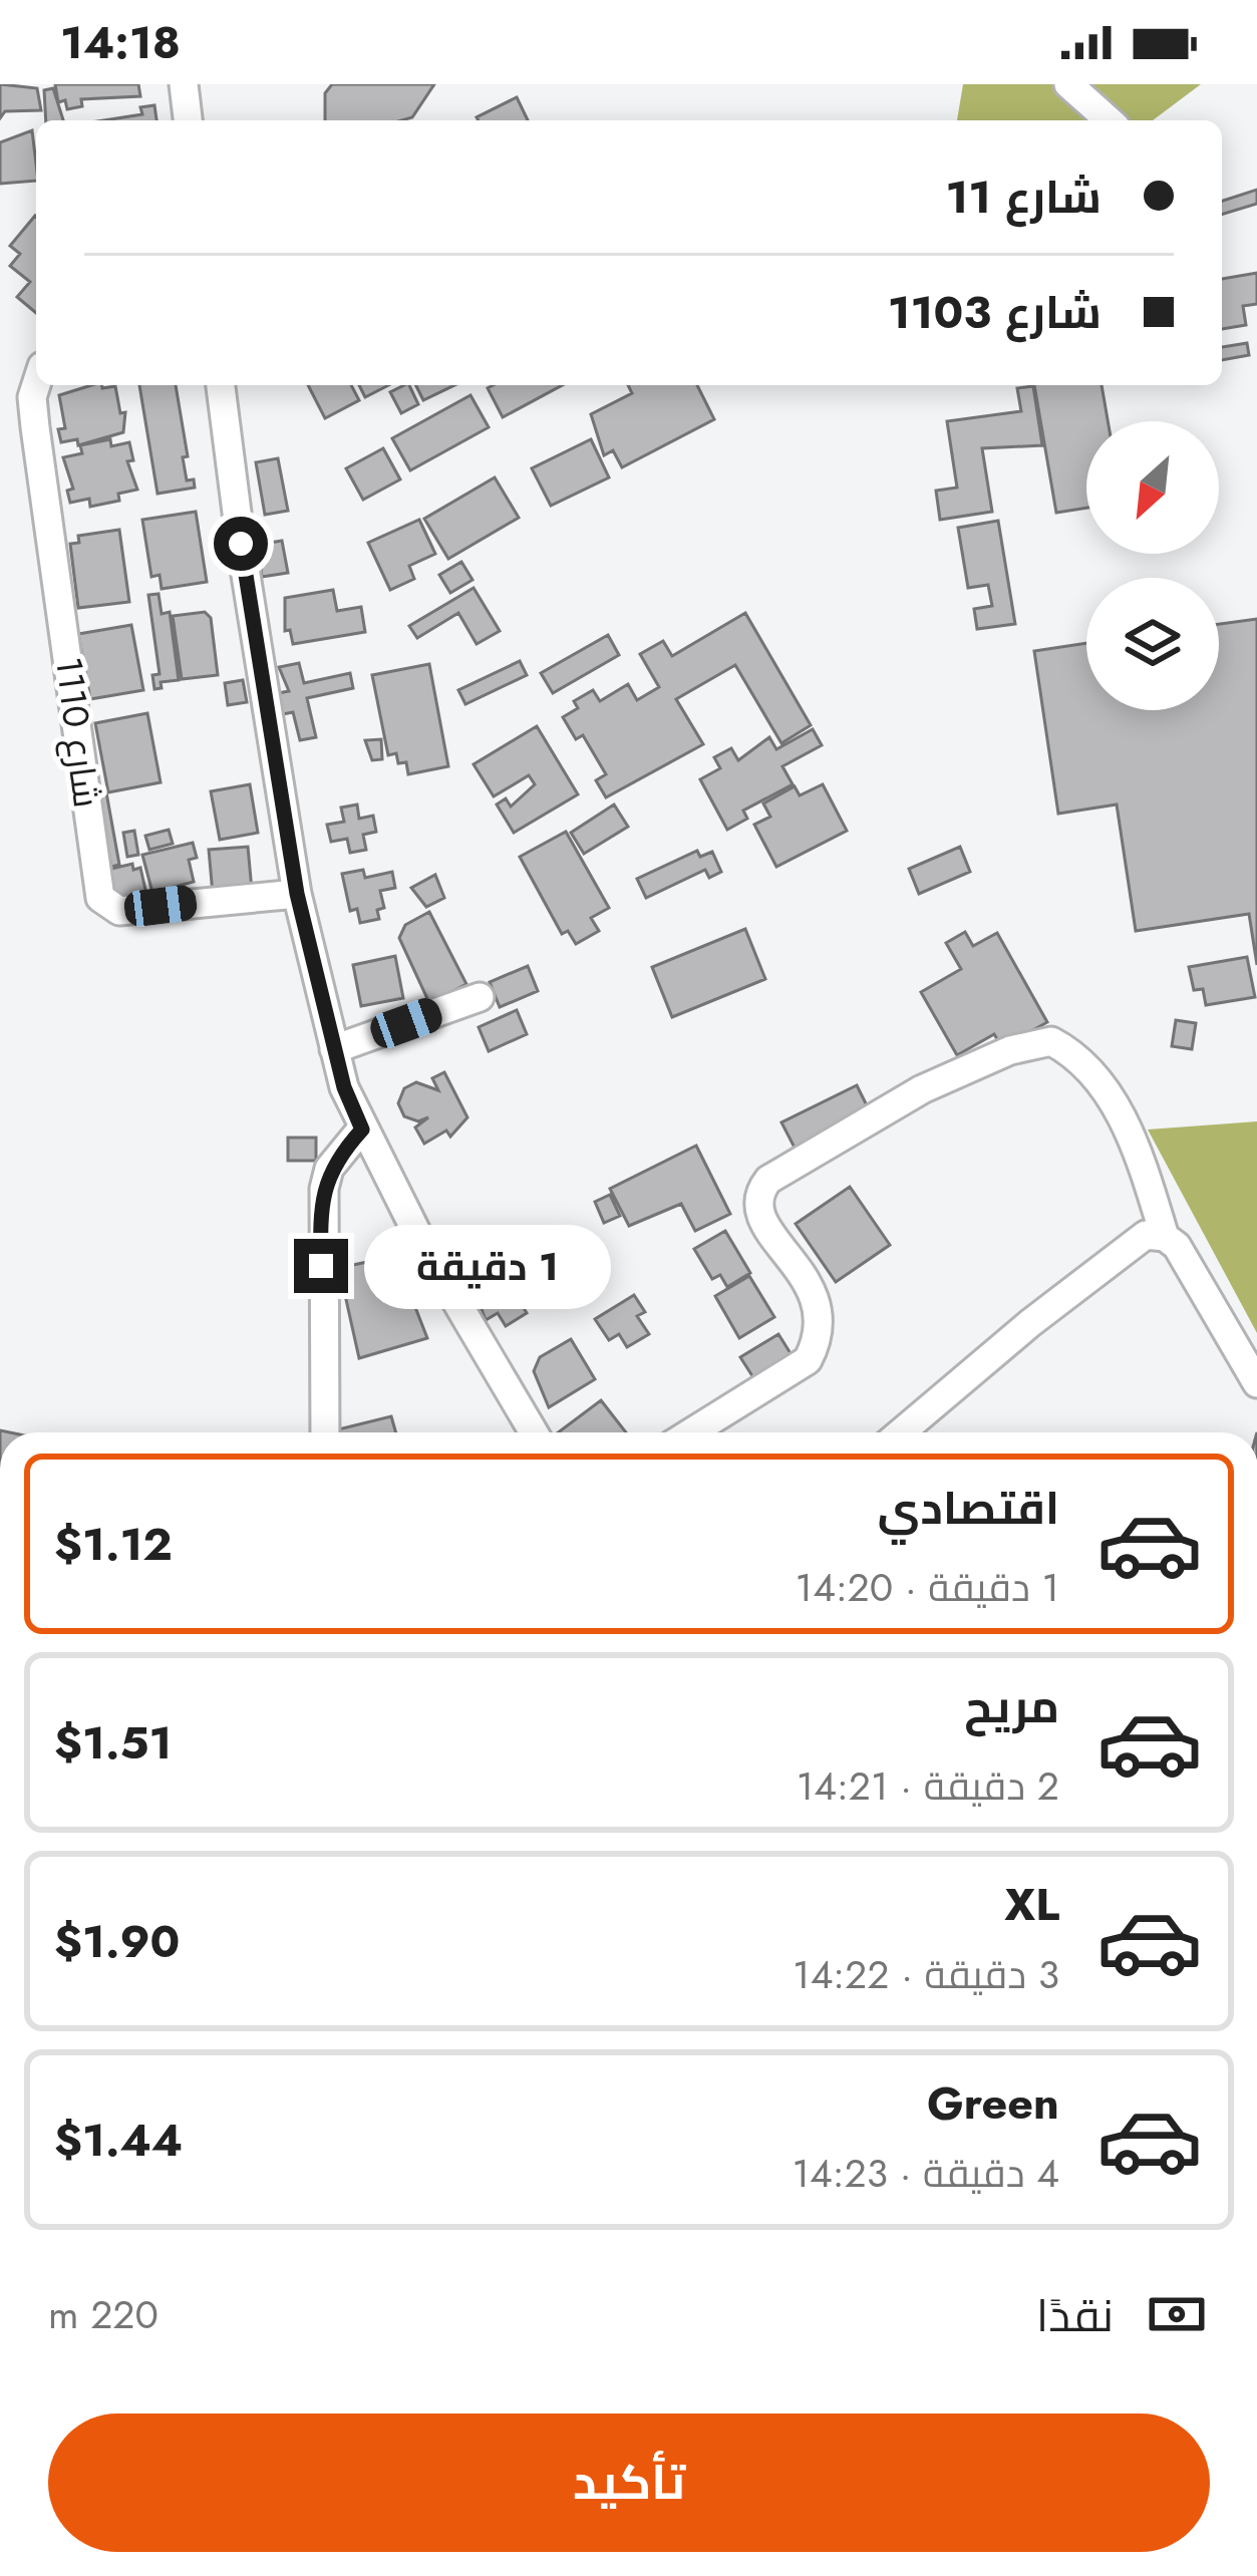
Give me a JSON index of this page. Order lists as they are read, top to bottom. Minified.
{"streets":{"street":["شارع 1110"]},"north":"bottom left","page":{"status":"14:18","banner":["شارع 11","شارع 1103"],"bubble":"1 دقيقة","list":[{"name":"اقتصادي","note":"1 دقيقة · 14:20","value":"$1.12"},{"name":"مريح","note":"2 دقيقة · 14:21","value":"$1.51"},{"name":"XL","note":"3 دقيقة · 14:22","value":"$1.90"},{"name":"Green","note":"4 دقيقة · 14:23","value":"$1.44"}],"pay":["نقدًا","220 m"],"buttons":"تأكيد"}}
